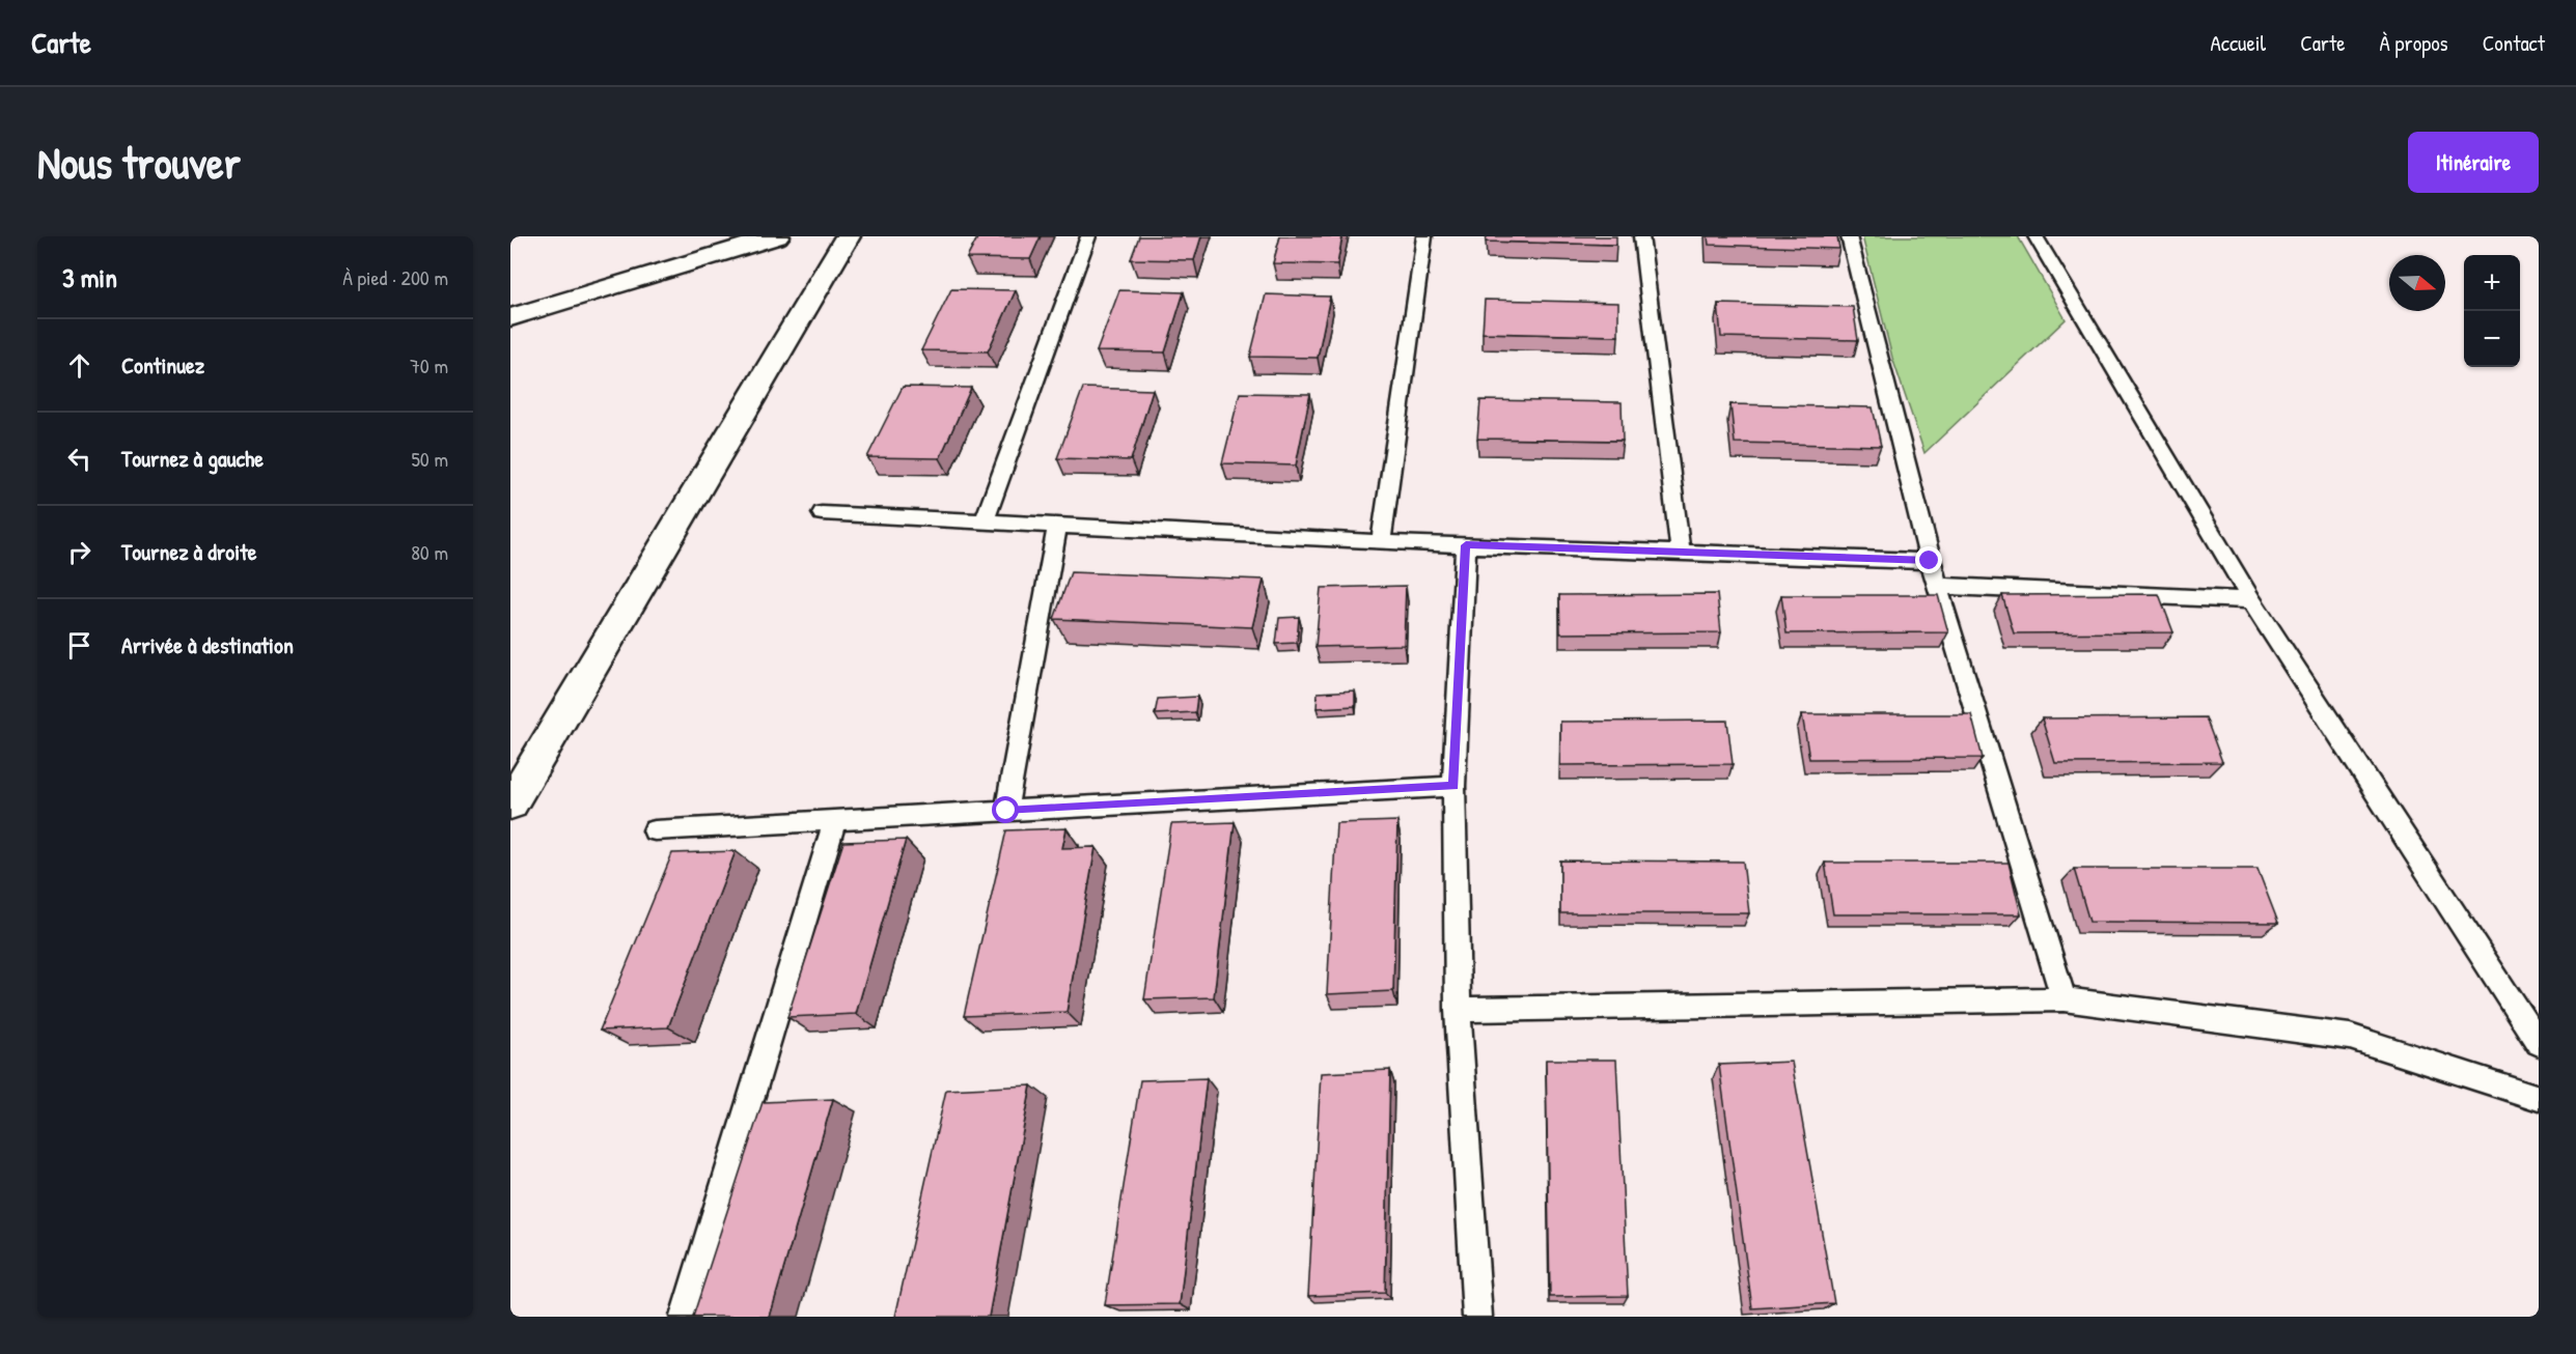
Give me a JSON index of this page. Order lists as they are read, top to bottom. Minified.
{"north":"right","page":{"header":"Carte","nav":["Accueil","Carte","À propos","Contact"],"buttons":"Itinéraire","title":"Nous trouver","heading":["3 min","À pied · 200 m"],"map_buttons":["+","−"],"list":[["Continuez","70 m"],["Tournez à gauche","50 m"],["Tournez à droite","80 m"],"Arrivée à destination"]}}
